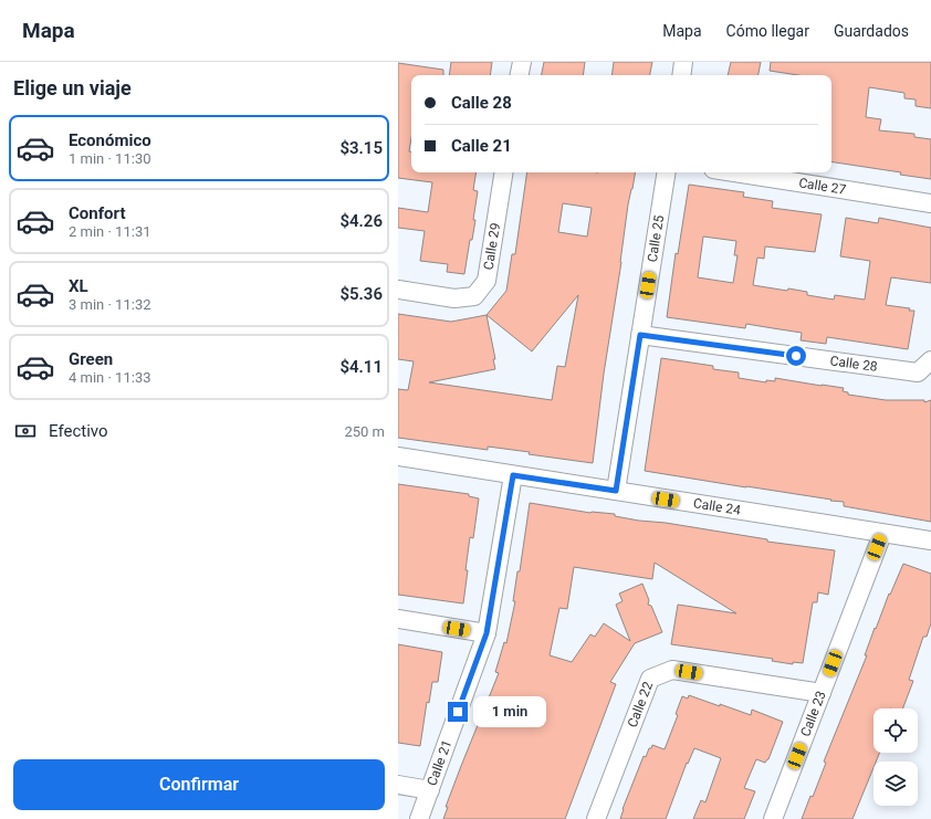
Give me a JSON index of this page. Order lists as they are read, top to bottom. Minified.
{"streets":{"street":["Calle 27","Calle 25","Calle 29","Calle 28","Calle 24","Calle 22","Calle 23","Calle 21"]},"crossings":[["Calle 25","Calle 28"],["Calle 25","Calle 24"],["Calle 24","Calle 23"],["Calle 24","Calle 21"],["Calle 22","Calle 23"]],"page":{"header":"Mapa","nav":["Mapa","Cómo llegar","Guardados"],"heading":"Elige un viaje","banner":["Calle 28","Calle 21"],"list":[{"name":"Económico","note":"1 min · 11:30","value":"$3.15"},{"name":"Confort","note":"2 min · 11:31","value":"$4.26"},{"name":"XL","note":"3 min · 11:32","value":"$5.36"},{"name":"Green","note":"4 min · 11:33","value":"$4.11"}],"pay":["Efectivo","250 m"],"bubble":"1 min","buttons":"Confirmar"}}
